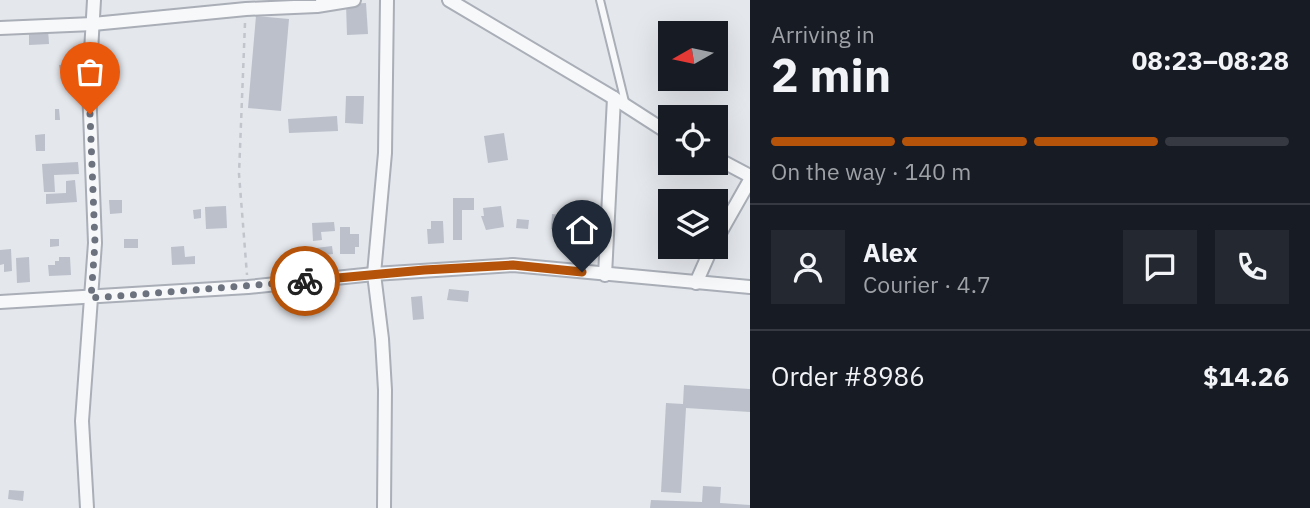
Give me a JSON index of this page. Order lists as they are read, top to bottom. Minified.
{"north":"left","page":{"heading":["2 min","Arriving in","08:23–08:28"],"panel":["Alex","Courier · 4.7","Order #8986","$14.26"],"bar":"On the way · 140 m"}}
